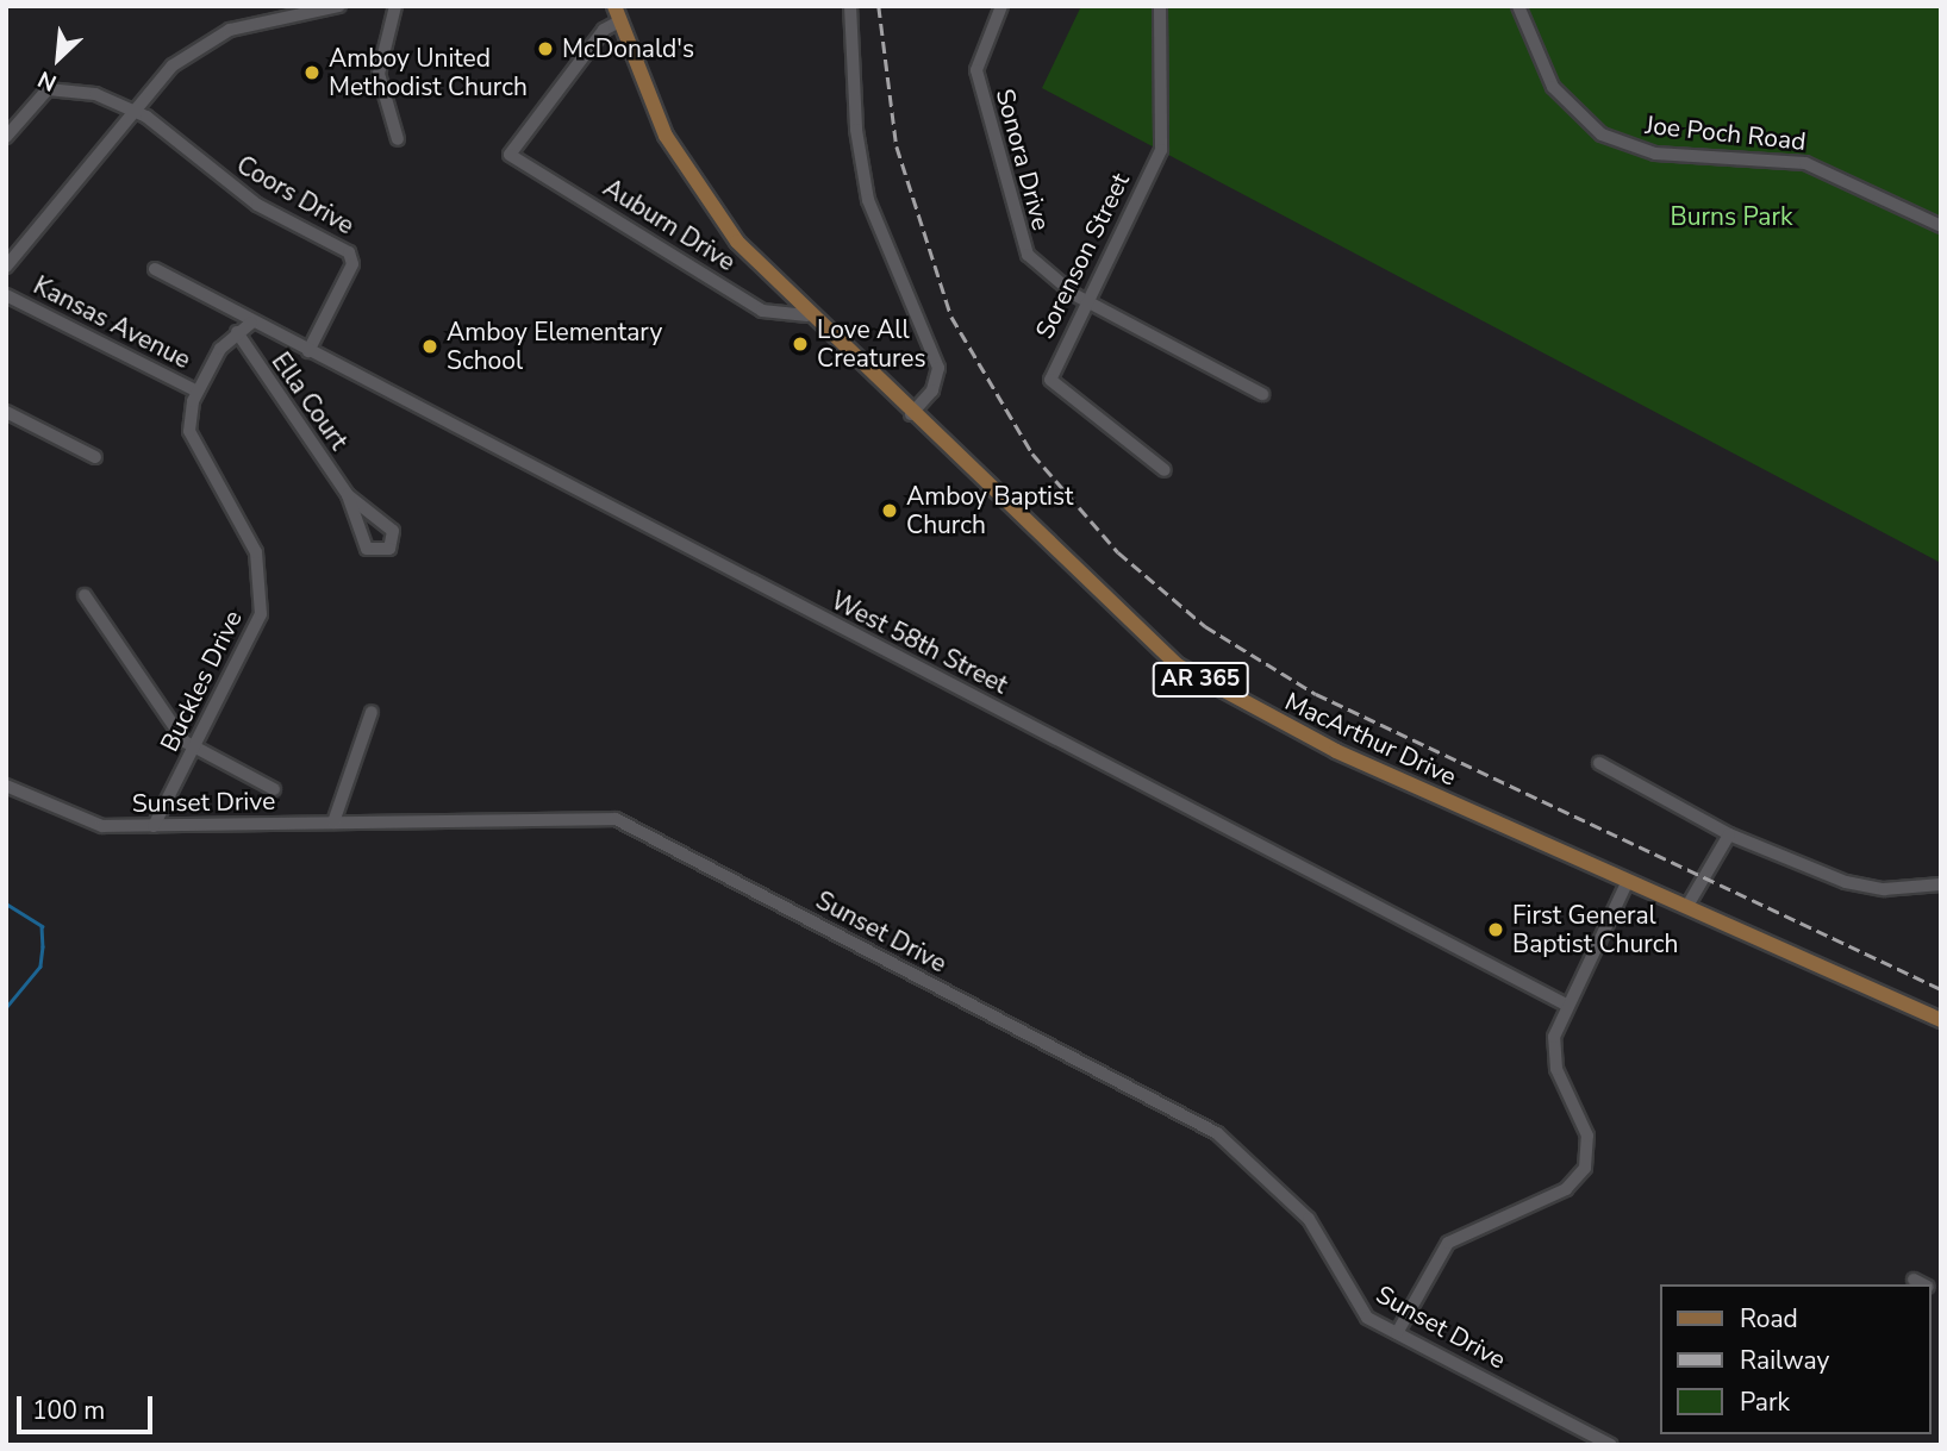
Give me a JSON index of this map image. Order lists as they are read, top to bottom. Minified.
{"streets":{"main road":["AR 365","MacArthur Drive"],"street":["Joe Poch Road","Sonora Drive","Coors Drive","Auburn Drive","Sorenson Street","Kansas Avenue","Ella Court","West 58th Street","Buckles Drive","Sunset Drive"]},"crossings":[["Sonora Drive","Sorenson Street"],["Coors Drive","West 58th Street"],["Auburn Drive","MacArthur Drive"],["Kansas Avenue","Buckles Drive"],["Ella Court","Buckles Drive"],["Buckles Drive","Sunset Drive"]],"parks":["Burns Park"],"places":["McDonald's","Amboy United Methodist Church","Love All Creatures","Amboy Elementary School","Amboy Baptist Church","First General Baptist Church"],"legend":["Road","Railway","Park"],"scale_bar":"100 m","north":"bottom left"}
